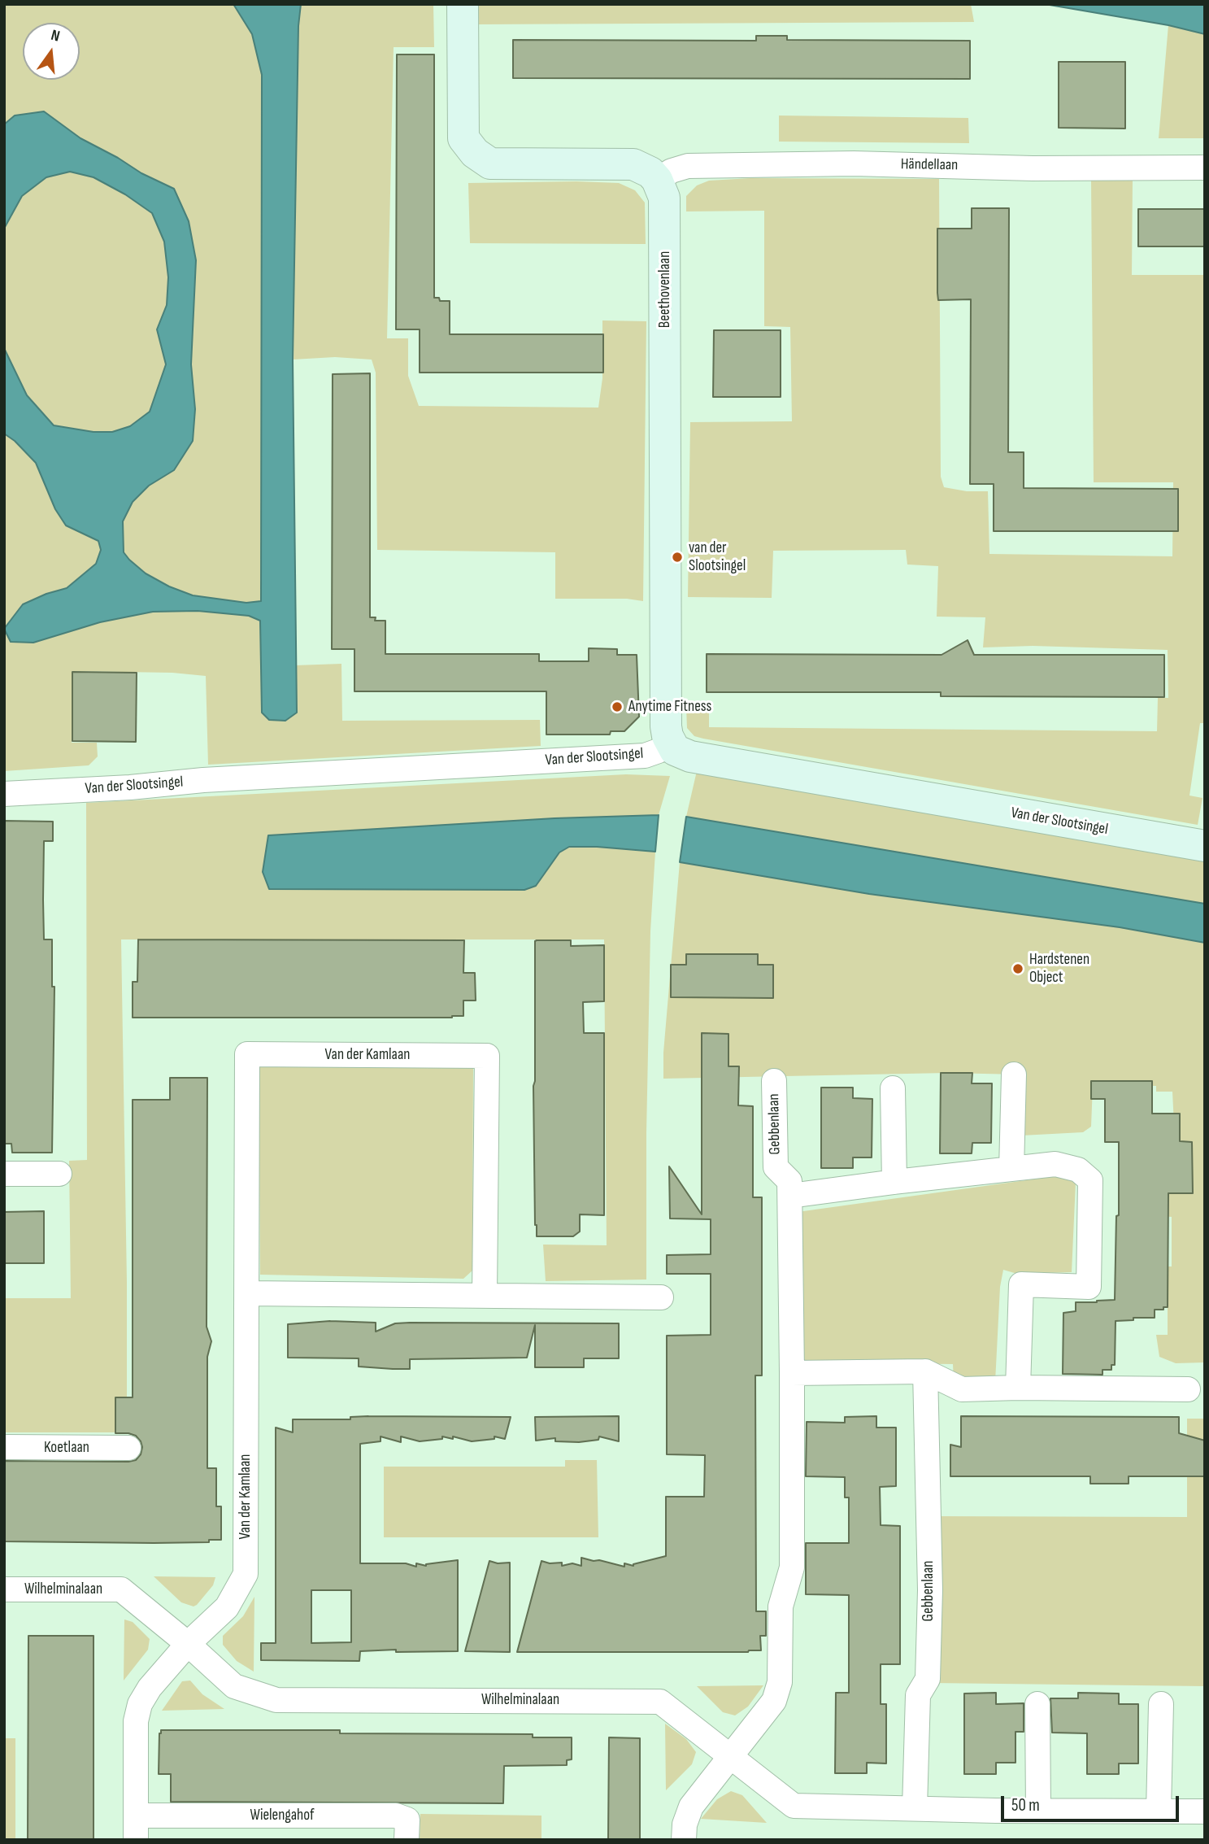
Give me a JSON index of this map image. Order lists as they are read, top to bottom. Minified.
{"streets":{"street":["Händellaan","Beethovenlaan","Van der Slootsingel","Van der Kamlaan","Gebbenlaan","Koetlaan","Wilhelminalaan","Wielengahof"]},"crossings":[["Händellaan","Beethovenlaan"],["Beethovenlaan","Van der Slootsingel"],["Van der Kamlaan","Wilhelminalaan"],["Gebbenlaan","Wilhelminalaan"]],"places":["van der Slootsingel","Anytime Fitness","Hardstenen Object"],"scale_bar":"50 m","north":"top"}
